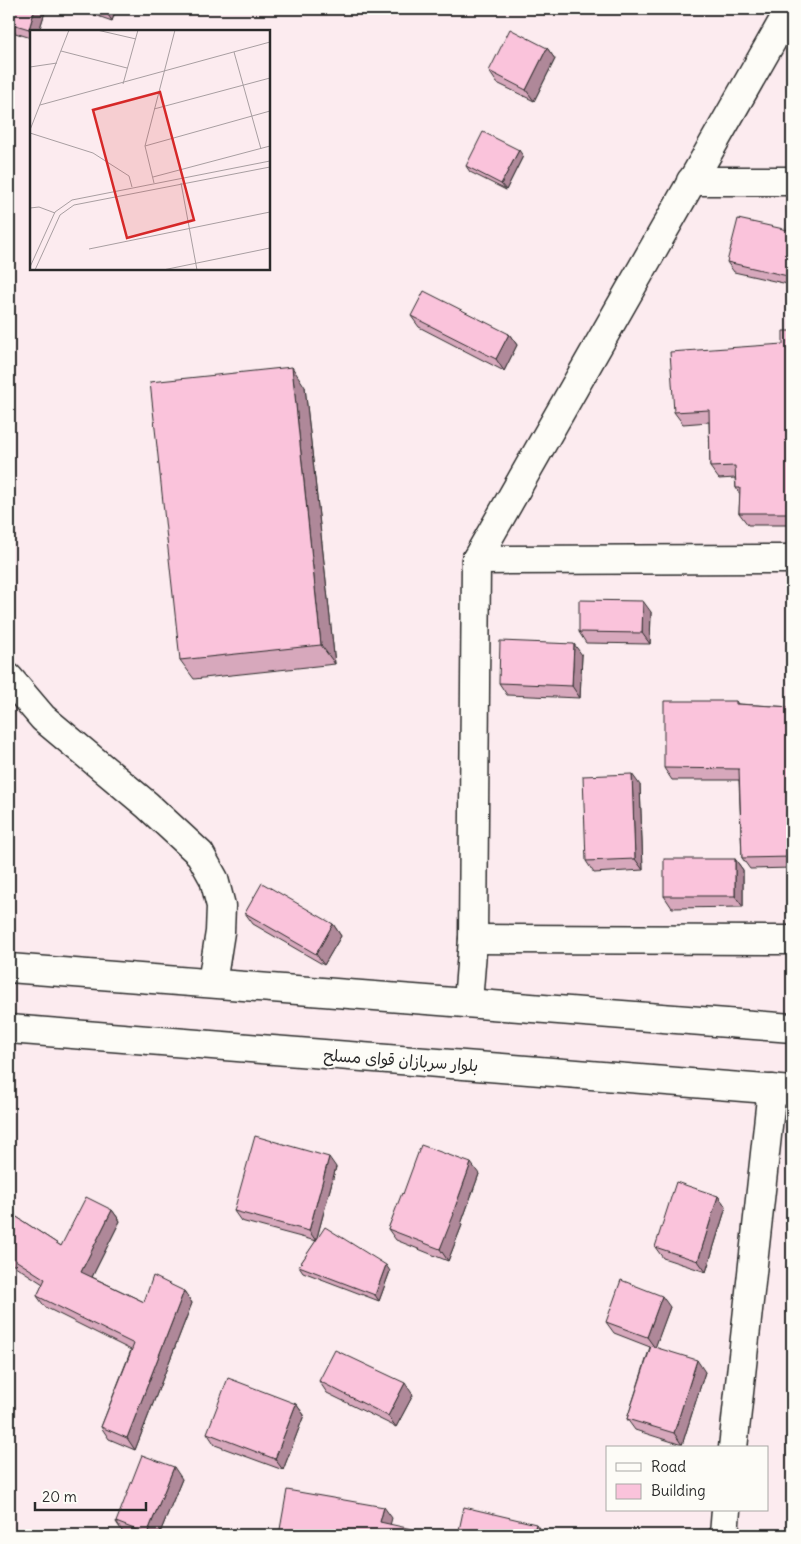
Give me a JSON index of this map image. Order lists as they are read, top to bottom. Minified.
{"streets":{"street":["بلوار سربازان قوای مسلح"]},"legend":["Road","Building"],"scale_bar":"20 m"}
